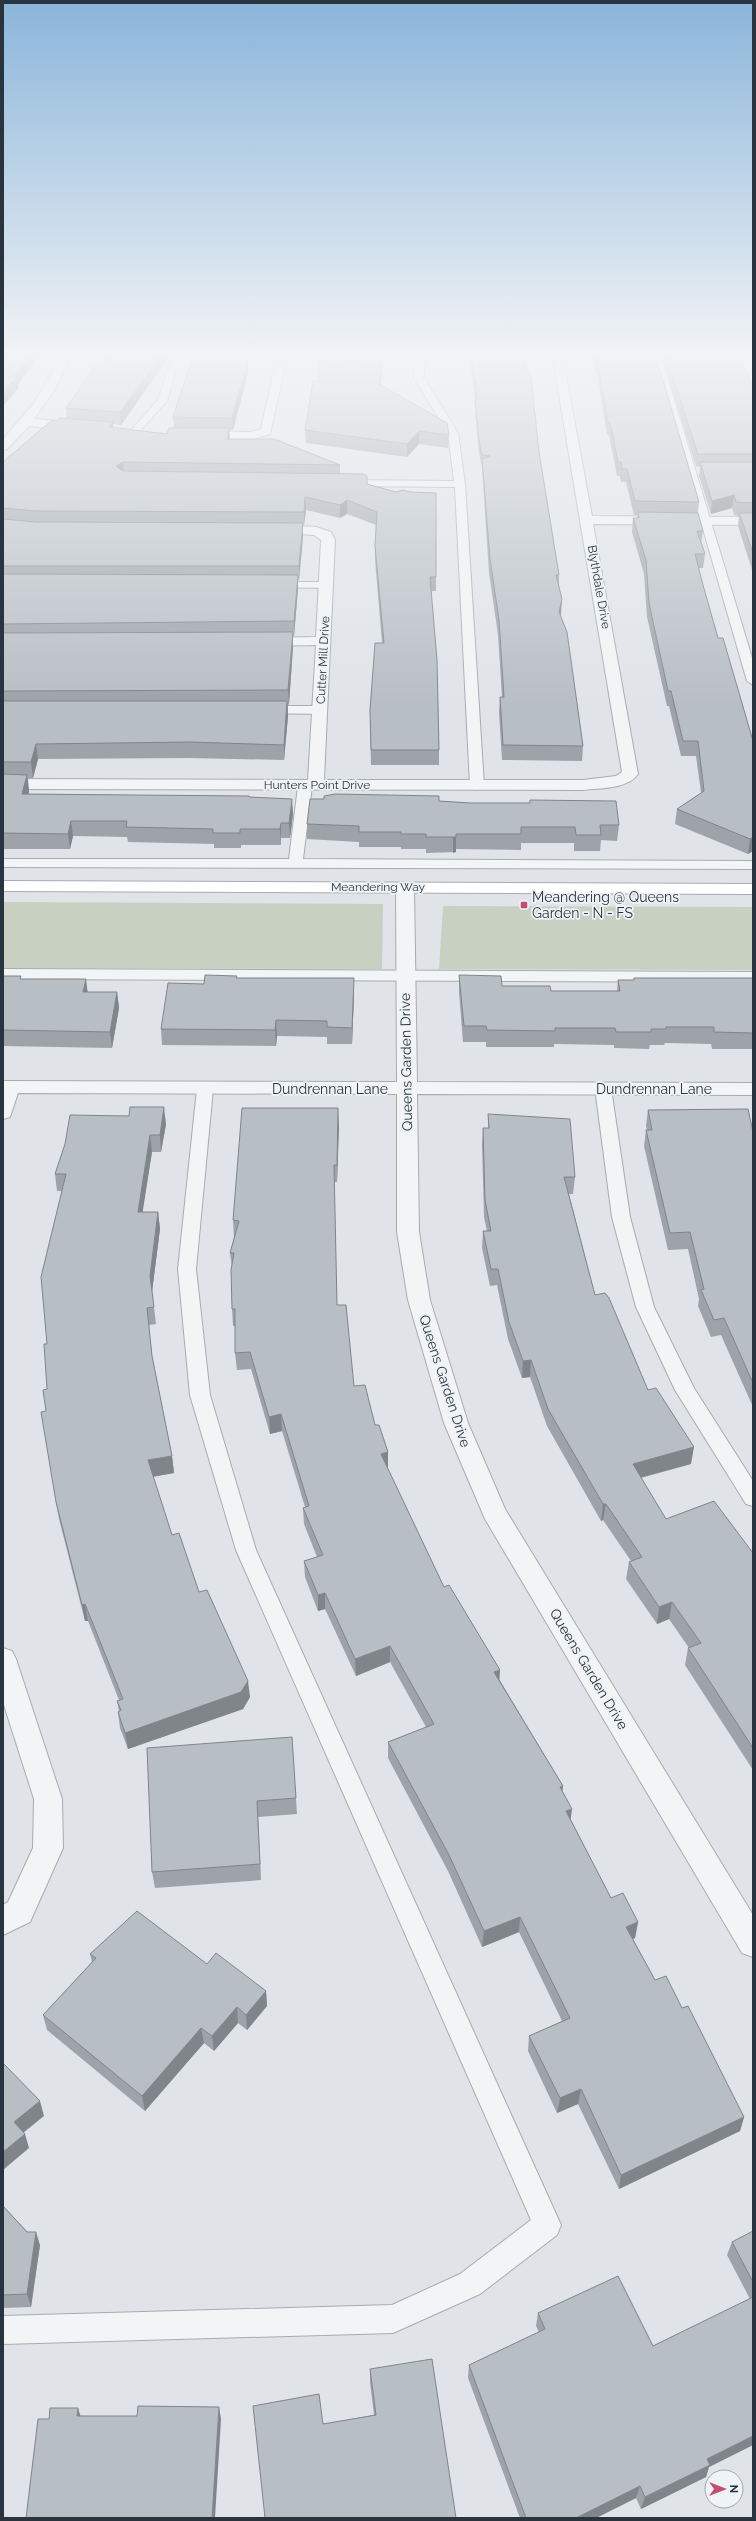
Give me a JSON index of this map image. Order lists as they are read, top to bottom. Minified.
{"streets":{"street":["Blythdale Drive","Cutter Mill Drive","Hunters Point Drive","Meandering Way","Queens Garden Drive","Dundrennan Lane"]},"crossings":[["Blythdale Drive","Hunters Point Drive"],["Cutter Mill Drive","Hunters Point Drive"],["Meandering Way","Queens Garden Drive"],["Queens Garden Drive","Dundrennan Lane"]],"places":{"transit":["Meandering @ Queens Garden - N - FS"]},"north":"right"}
